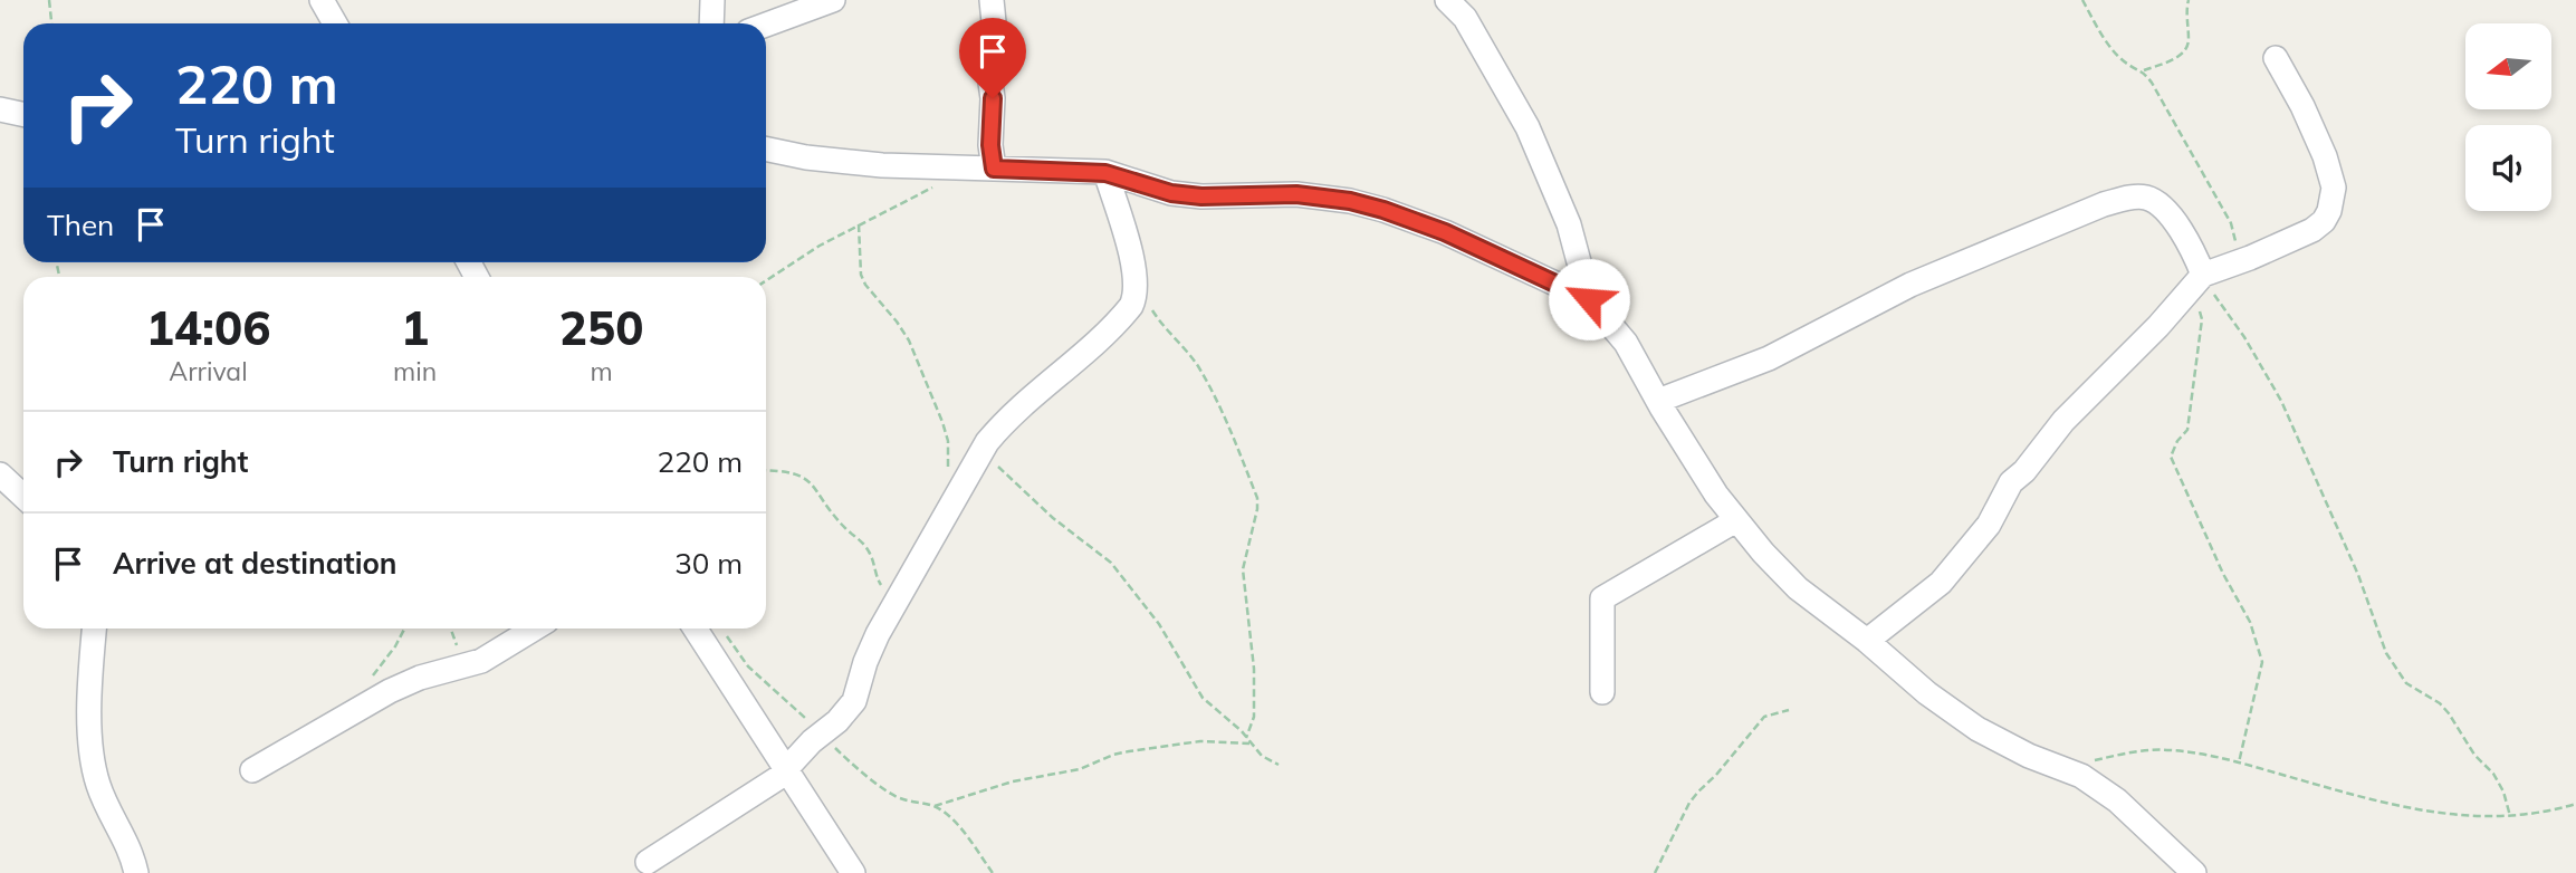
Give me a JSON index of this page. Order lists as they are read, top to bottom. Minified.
{"north":"left","page":{"turn":["220 m","Turn right"],"then":"Then","eta":["14:06","Arrival","1","min","250","m"],"list":[{"name":"Turn right","value":"220 m"},{"name":"Arrive at destination","value":"30 m"}]}}
